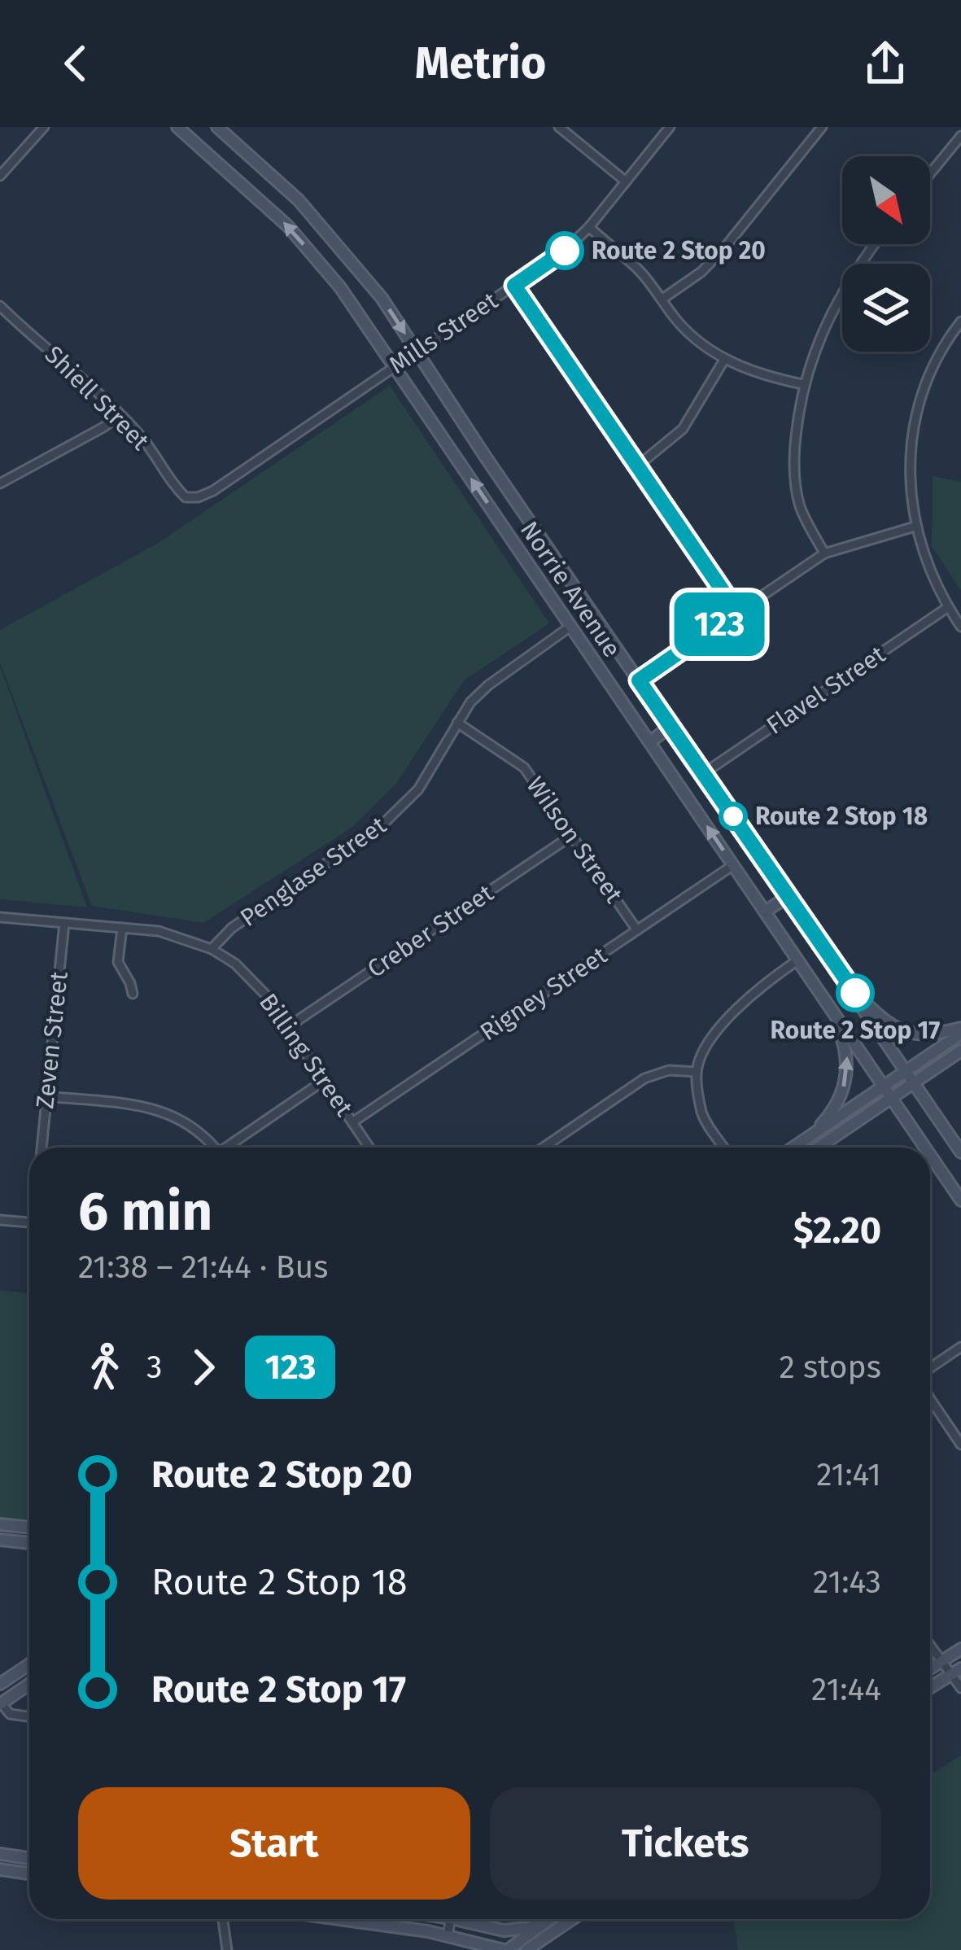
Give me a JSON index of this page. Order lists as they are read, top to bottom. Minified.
{"streets":{"main road":["Norrie Avenue"],"street":["Mills Street","Shiell Street","Flavel Street","Wilson Street","Penglase Street","Creber Street","Rigney Street","Zeven Street","Billing Street"]},"crossings":[["Mills Street","Shiell Street"],["Mills Street","Norrie Avenue"],["Norrie Avenue","Flavel Street"],["Norrie Avenue","Penglase Street"],["Norrie Avenue","Rigney Street"],["Wilson Street","Penglase Street"],["Wilson Street","Creber Street"],["Wilson Street","Rigney Street"],["Penglase Street","Billing Street"],["Creber Street","Billing Street"],["Rigney Street","Billing Street"],["Zeven Street","Billing Street"]],"places":["Route 2 Stop 20","Route 2 Stop 18","Route 2 Stop 17"],"lines":["bus line 123"],"north":"bottom right","page":{"header":"Metrio","on_map":"123","heading":["6 min","21:38 – 21:44 · Bus","$2.20"],"legs":["3","123","2 stops"],"list":[{"name":"Route 2 Stop 20","value":"21:41"},{"name":"Route 2 Stop 18","value":"21:43"},{"name":"Route 2 Stop 17","value":"21:44"}],"buttons":["Start","Tickets"]}}
